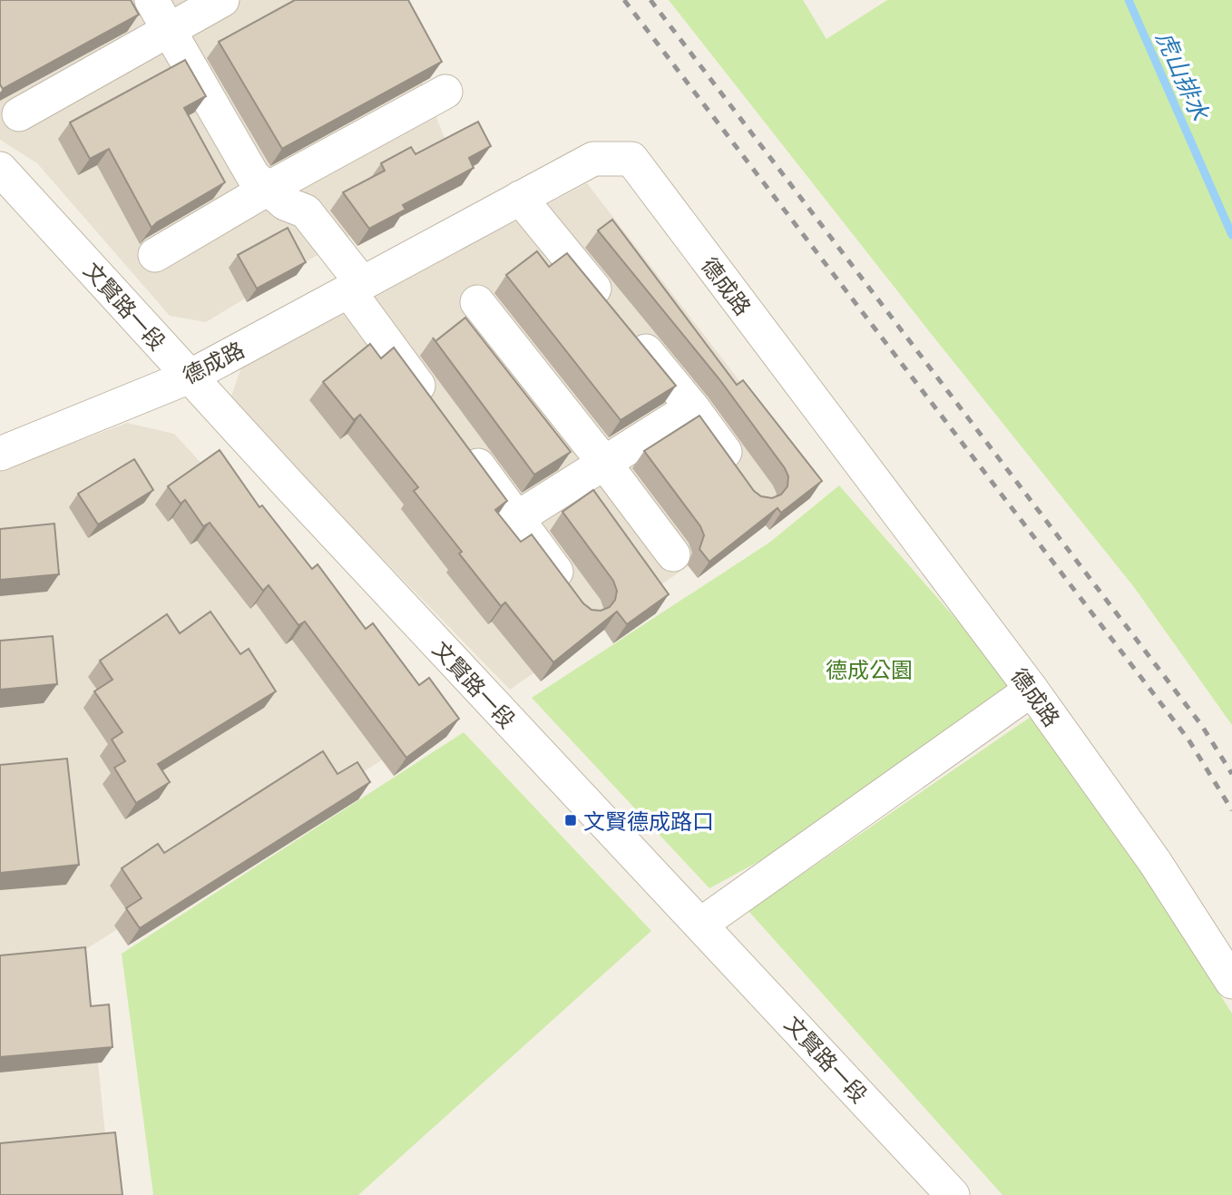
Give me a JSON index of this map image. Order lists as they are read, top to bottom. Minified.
{"streets":{"street":["德成路","文賢路一段"]},"crossings":[["德成路","文賢路一段"]],"water":["虎山排水"],"parks":["德成公園"],"places":{"transit":["文賢德成路口"]}}
